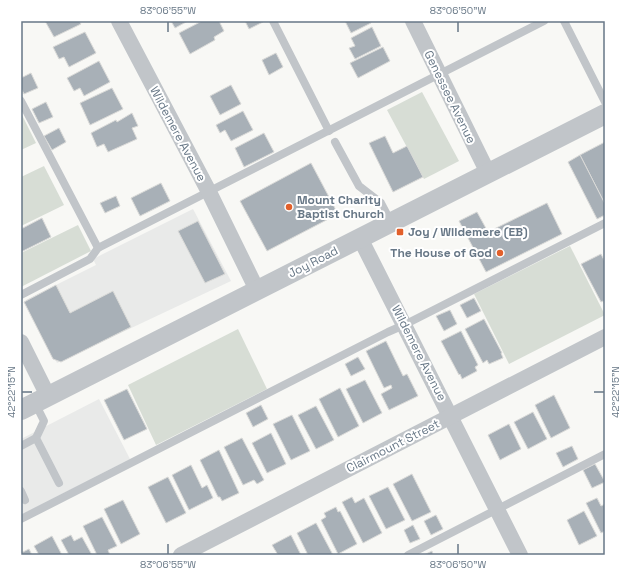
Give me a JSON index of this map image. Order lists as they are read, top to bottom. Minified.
{"streets":{"street":["Genessee Avenue","Wildemere Avenue","Joy Road","Clairmount Street"]},"crossings":[["Genessee Avenue","Joy Road"],["Wildemere Avenue","Joy Road"],["Wildemere Avenue","Clairmount Street"]],"places":{"other":["Mount Charity Baptist Church","The House of God"],"transit":["Joy / Wildemere (EB)"]},"coordinates":["83°06'55\"W","83°06'50\"W","42°22'15\"N"]}
